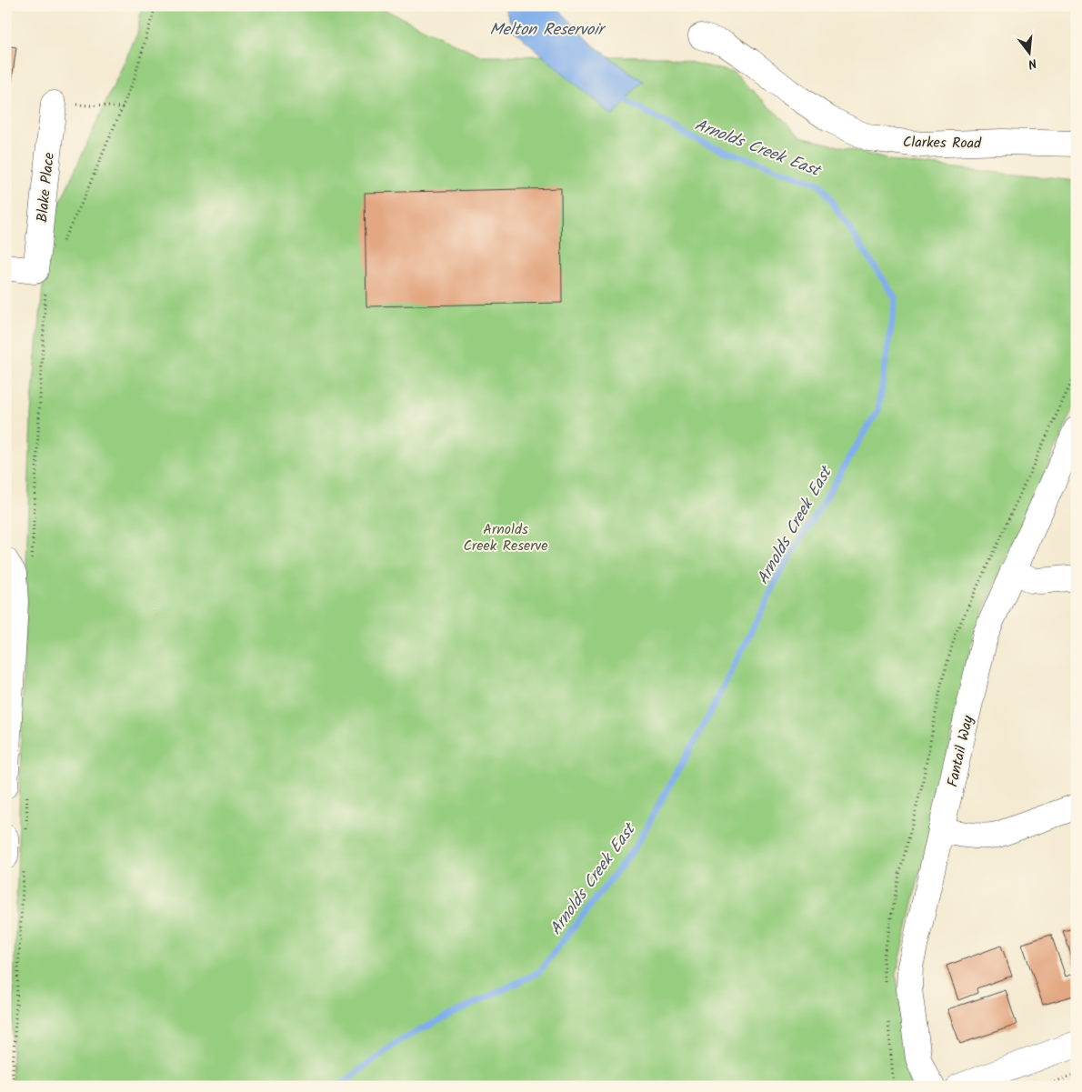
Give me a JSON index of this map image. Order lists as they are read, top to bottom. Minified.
{"streets":{"street":["Clarkes Road","Blake Place","Fantail Way"]},"water":["Melton Reservoir","Arnolds Creek East"],"parks":["Arnolds Creek Reserve"],"north":"bottom"}
